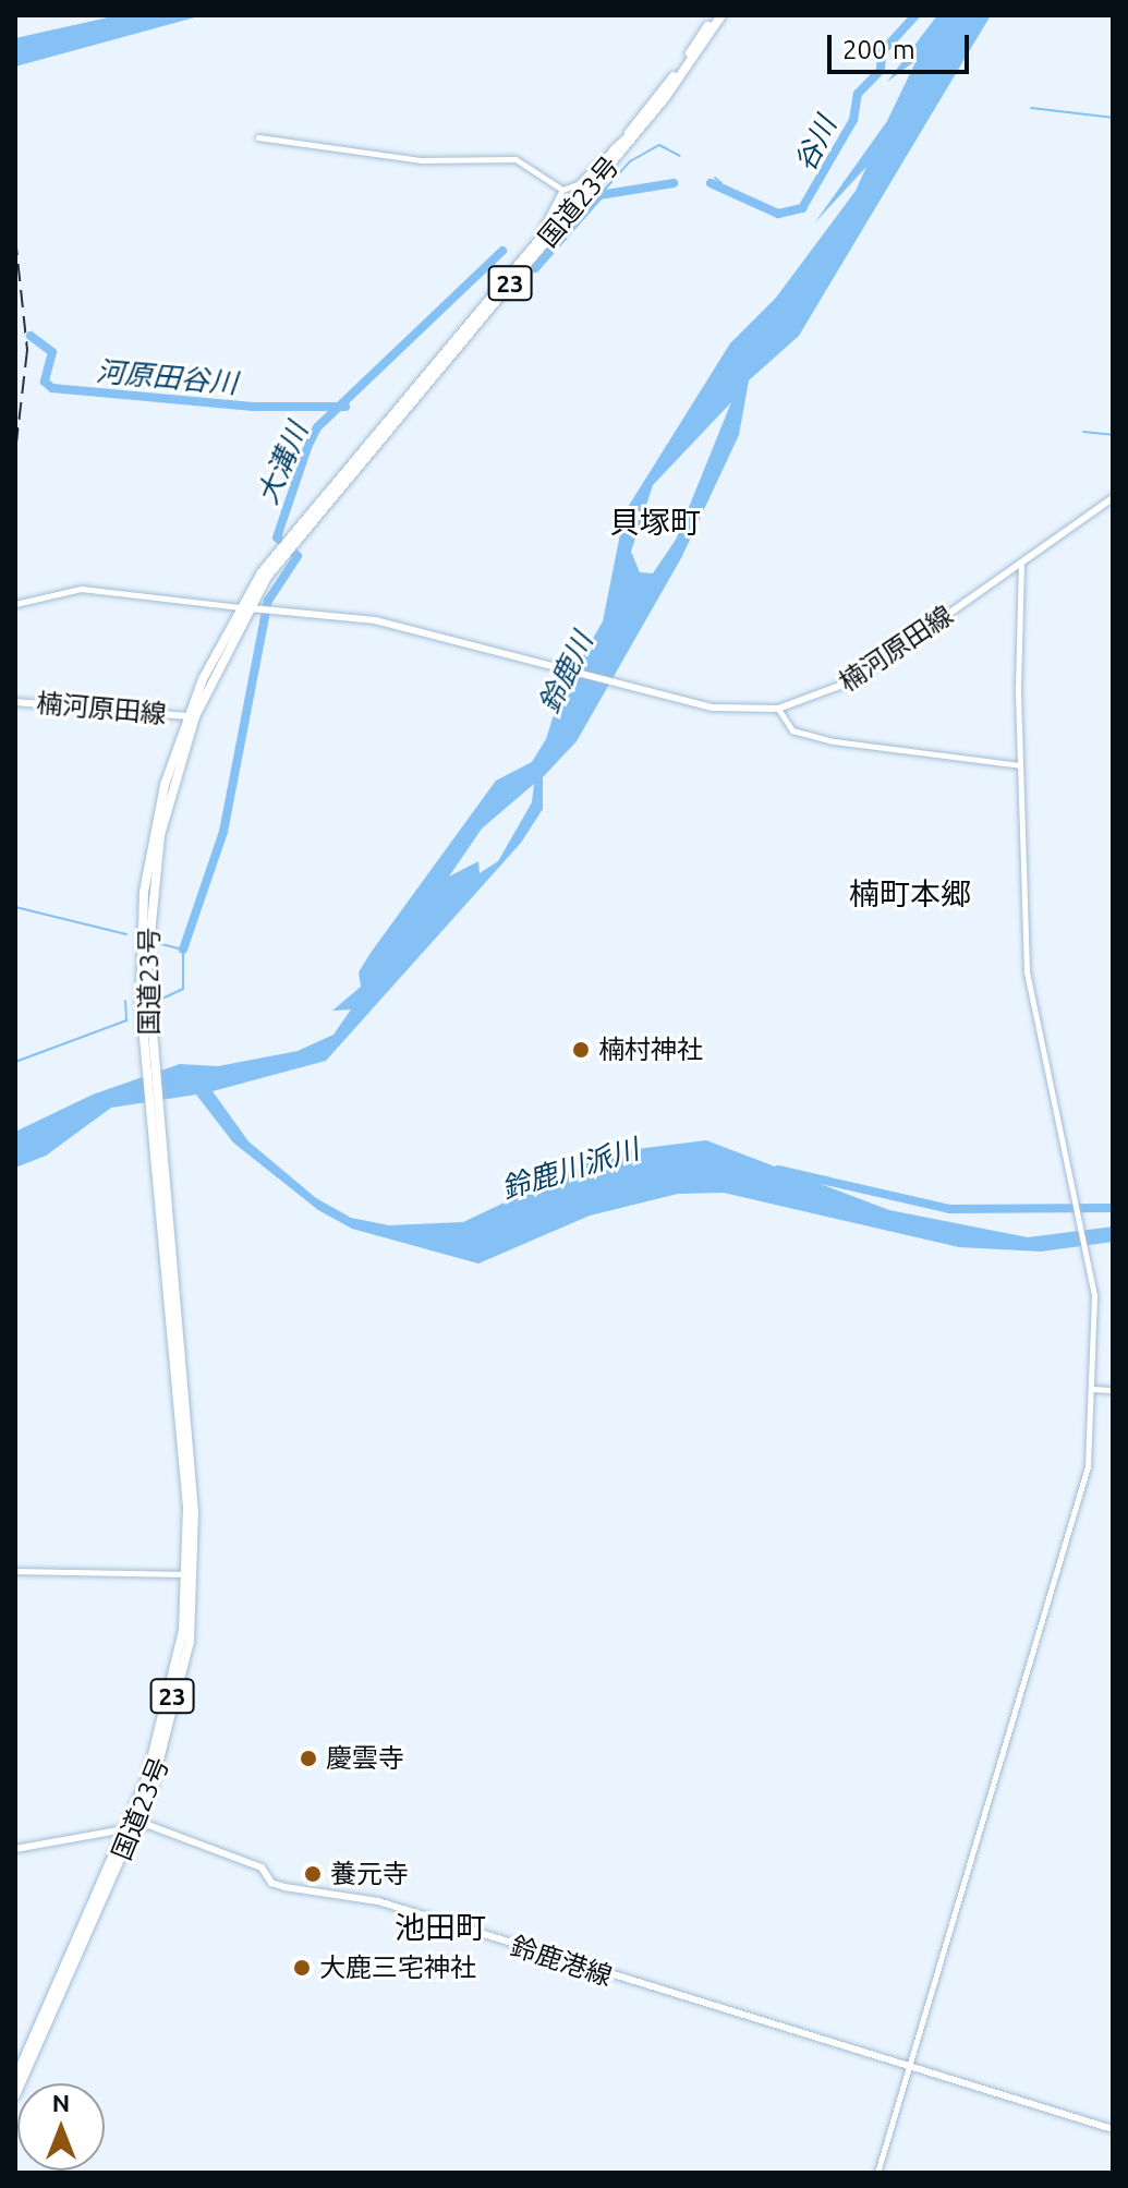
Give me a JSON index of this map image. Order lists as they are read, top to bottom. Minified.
{"streets":{"highway":["国道23号","23"],"main road":["楠河原田線","鈴鹿港線"]},"crossings":[["国道23号","楠河原田線"],["国道23号","鈴鹿港線"]],"districts":["貝塚町","楠町本郷","池田町"],"water":["谷川","河原田谷川","大溝川","鈴鹿川","鈴鹿川派川"],"places":["楠村神社","慶雲寺","養元寺","大鹿三宅神社"],"scale_bar":"200 m","north":"top"}
